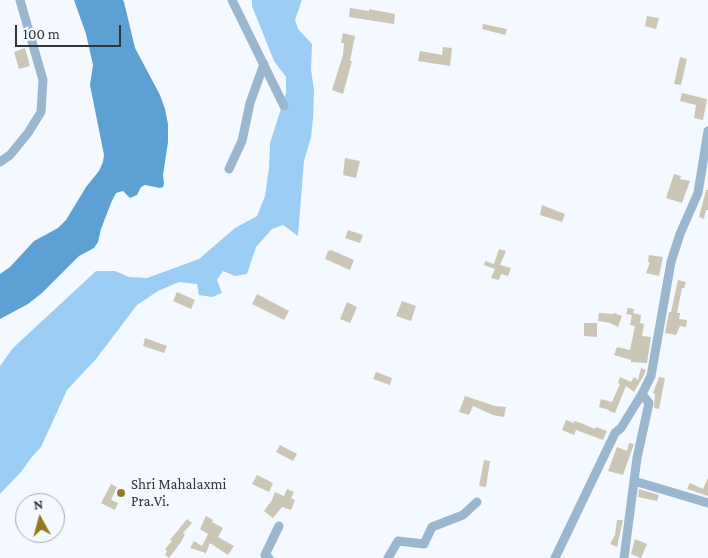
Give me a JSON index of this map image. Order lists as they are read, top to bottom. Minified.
{"places":["Shri Mahalaxmi Pra.Vi."],"scale_bar":"100 m","north":"top"}
